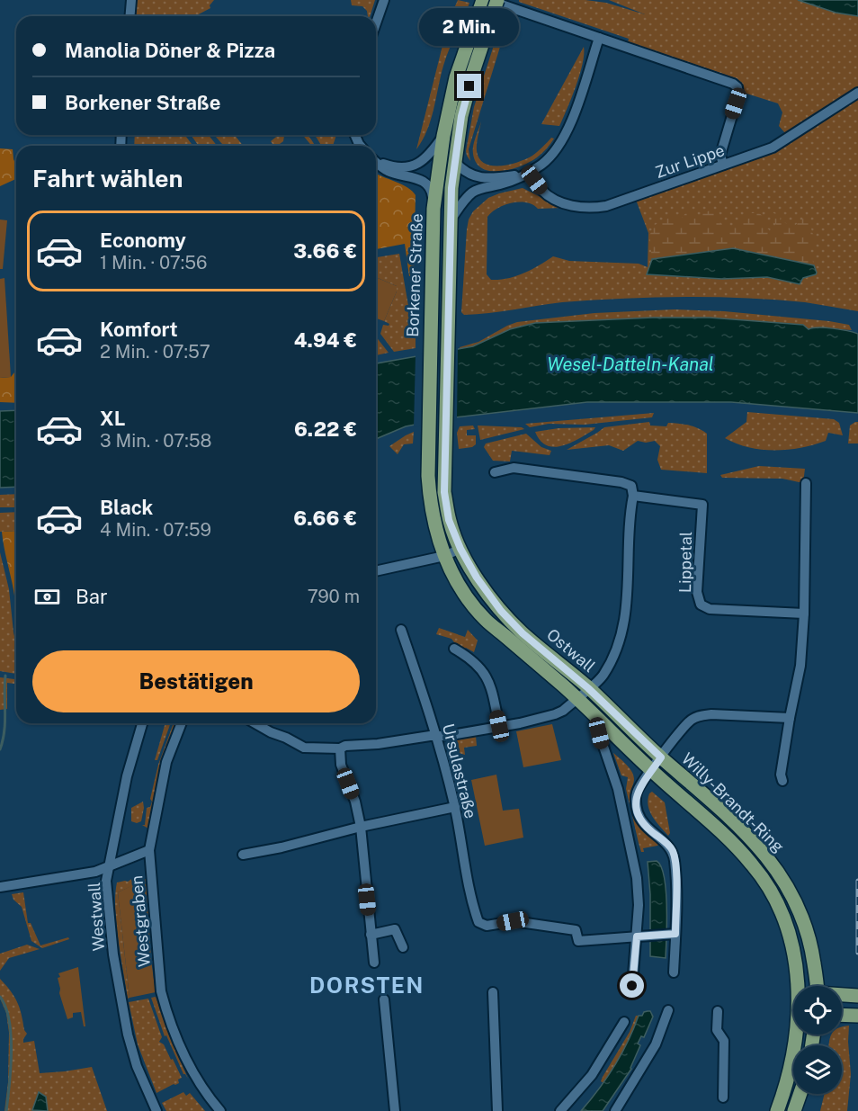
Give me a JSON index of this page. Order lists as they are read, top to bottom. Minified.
{"streets":{"main road":["Borkener Straße","Ostwall","Willy-Brandt-Ring"],"street":["Zur Lippe","Lippetal","Ursulastraße","Westwall","Westgraben"]},"crossings":[["Borkener Straße","Ostwall"],["Ostwall","Willy-Brandt-Ring"]],"districts":["DORSTEN"],"water":["Wesel-Datteln-Kanal"],"page":{"bubble":"2 Min.","banner":["Manolia Döner & Pizza","Borkener Straße"],"heading":"Fahrt wählen","list":[{"name":"Economy","note":"1 Min. · 07:56","value":"3.66 €"},{"name":"Komfort","note":"2 Min. · 07:57","value":"4.94 €"},{"name":"XL","note":"3 Min. · 07:58","value":"6.22 €"},{"name":"Black","note":"4 Min. · 07:59","value":"6.66 €"}],"pay":["Bar","790 m"],"buttons":"Bestätigen"}}
